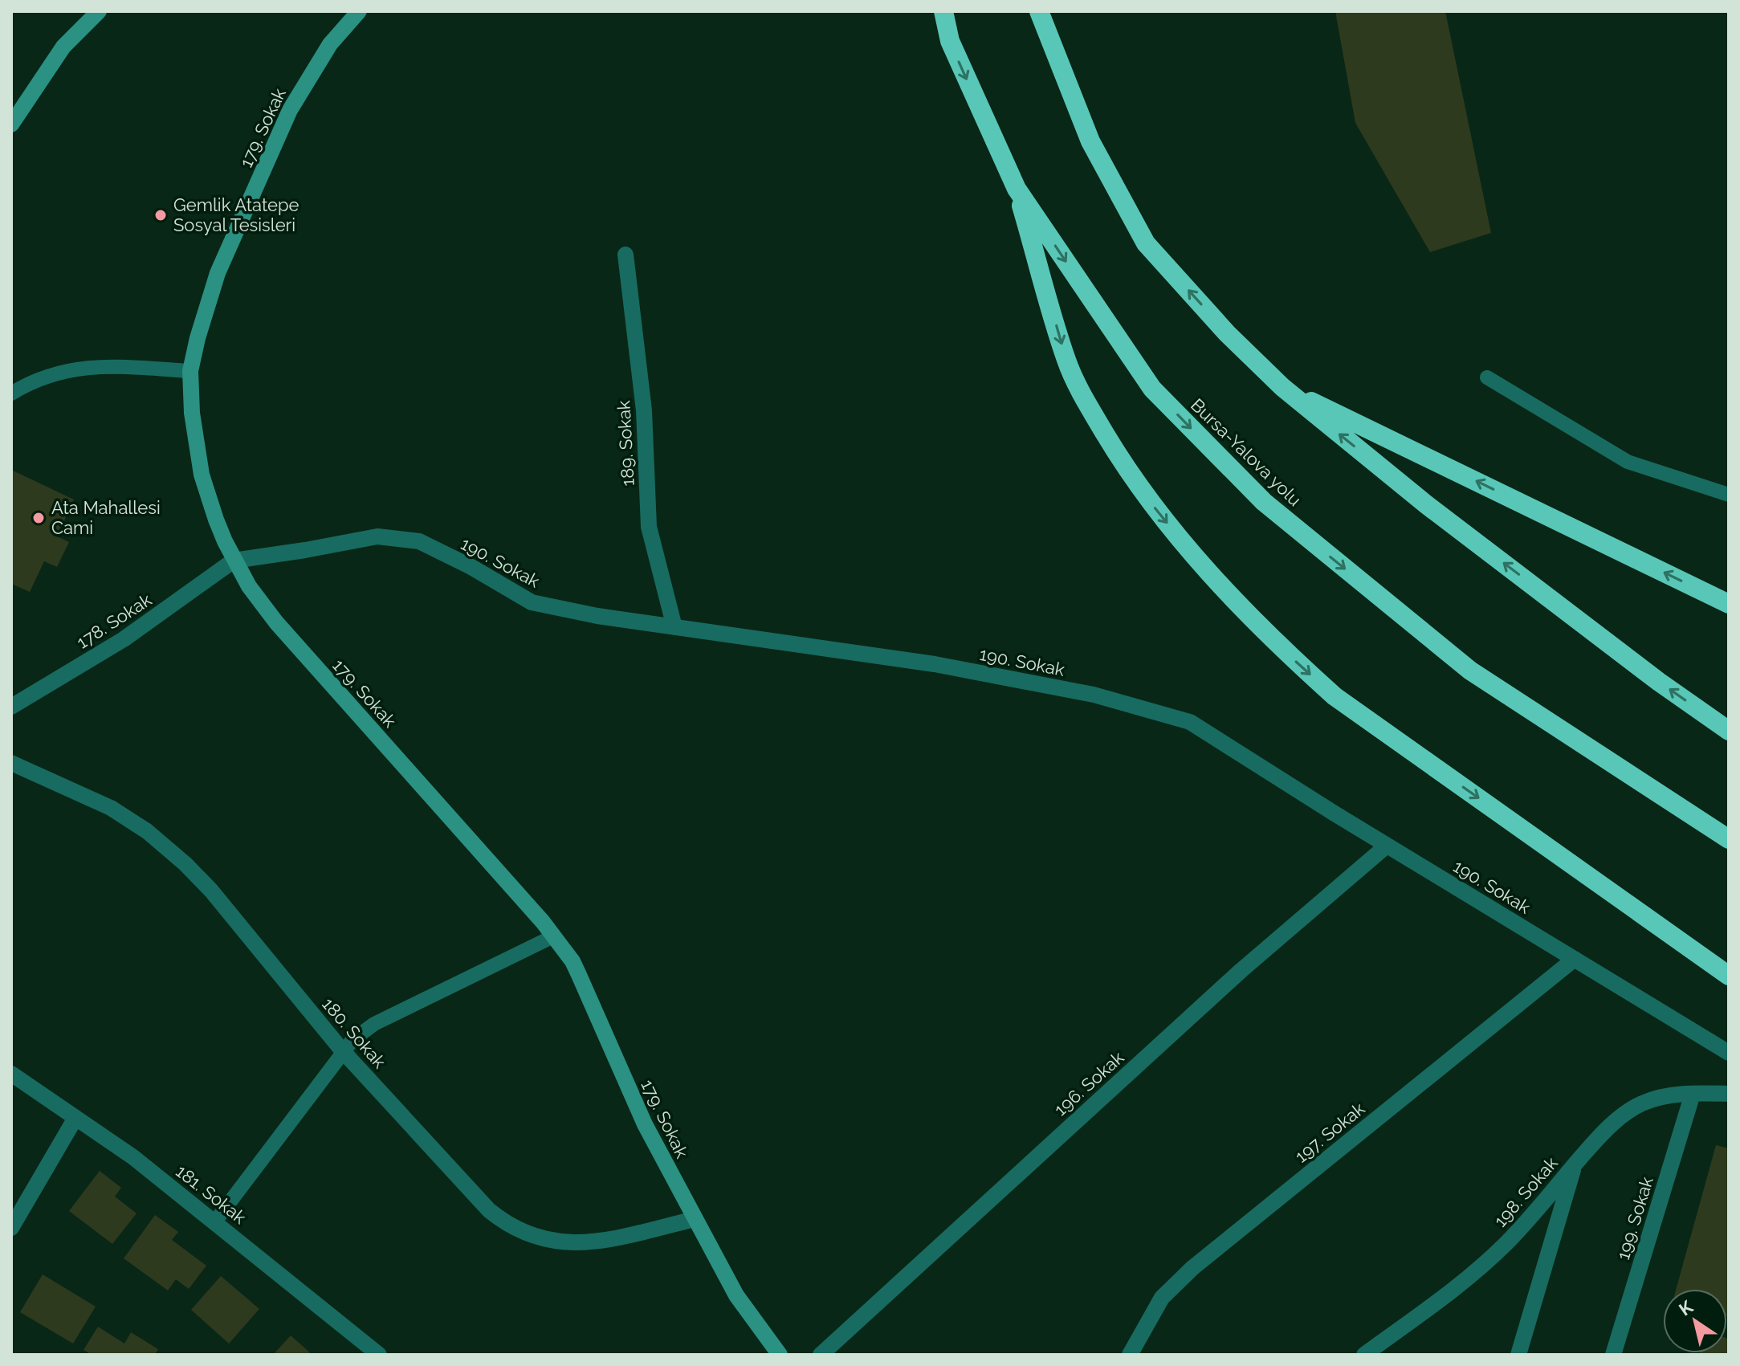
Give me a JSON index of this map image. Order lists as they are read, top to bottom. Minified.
{"streets":{"highway":["Bursa-Yalova yolu"],"street":["179. Sokak","189. Sokak","190. Sokak","178. Sokak","180. Sokak","196. Sokak","197. Sokak","198. Sokak","181. Sokak","199. Sokak"]},"crossings":[["179. Sokak","190. Sokak"],["179. Sokak","178. Sokak"],["179. Sokak","180. Sokak"],["189. Sokak","190. Sokak"],["190. Sokak","178. Sokak"],["190. Sokak","196. Sokak"],["190. Sokak","197. Sokak"],["198. Sokak","199. Sokak"]],"places":["Gemlik Atatepe Sosyal Tesisleri","Ata Mahallesi Cami"],"north":"top left"}
